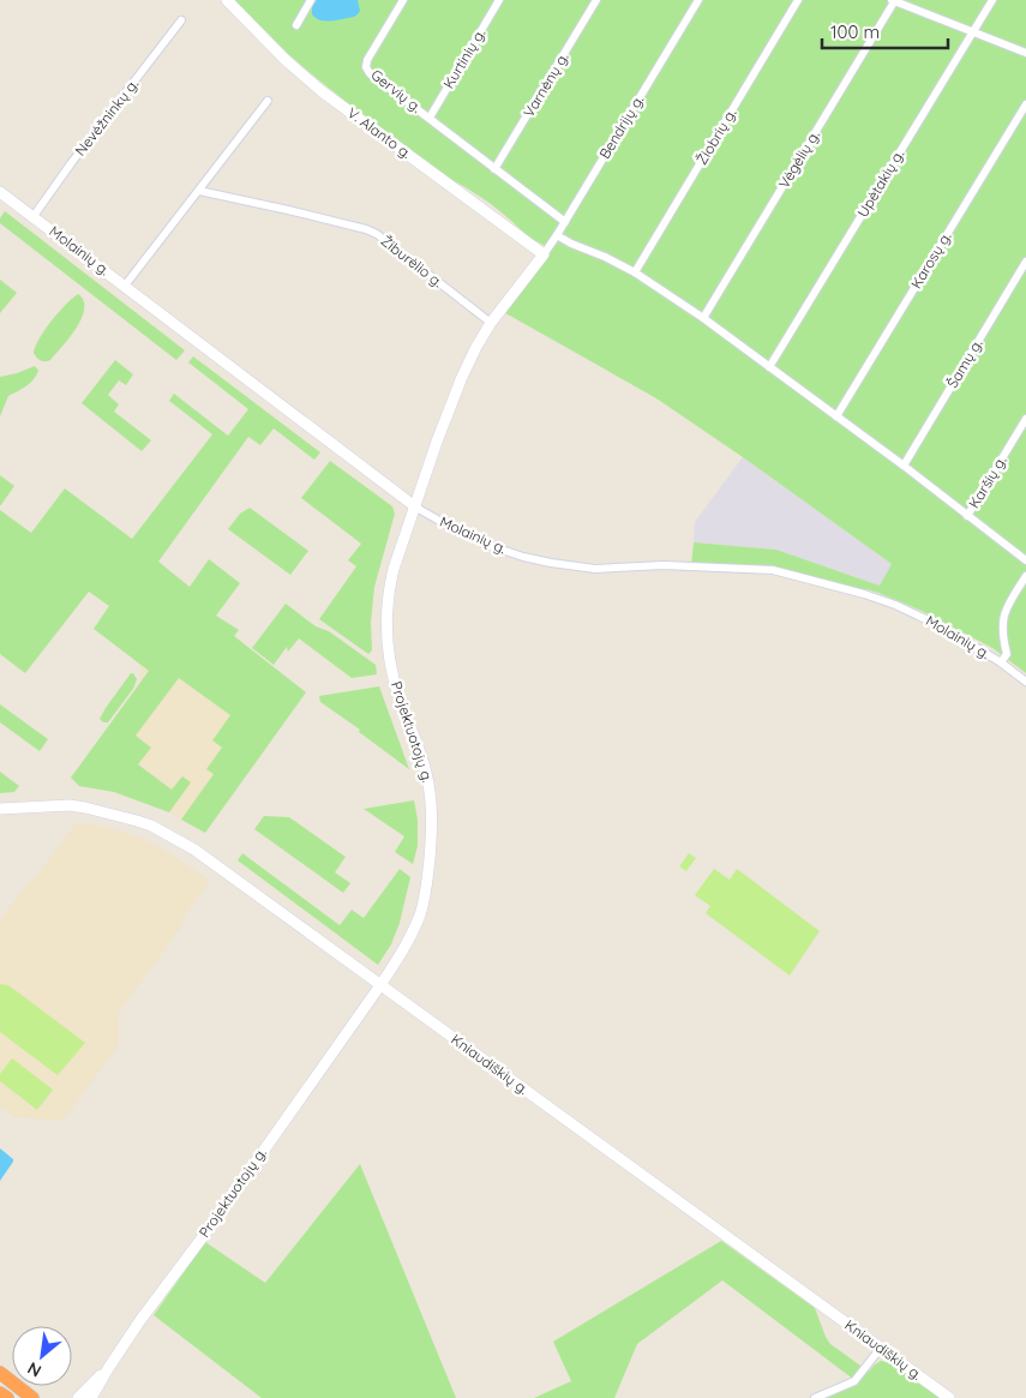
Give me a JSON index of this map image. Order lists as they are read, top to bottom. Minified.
{"streets":{"main road":["V. Alanto g.","Molainių g.","Projektuotojų g.","Kniaudiškių g."],"street":["Kurtinių g.","Varnėnų g.","Gervių g.","Nevėžninkų g.","Bendrijų g.","Žiobrių g.","Vėgėlių g.","Upėtakių g.","Karosų g.","Žiburėlio g.","Šamų g.","Karšių g."]},"crossings":[["Kurtinių g.","Gervių g."],["Nevėžninkų g.","Molainių g."],["Bendrijų g.","V. Alanto g."],["Bendrijų g.","Projektuotojų g."],["V. Alanto g.","Projektuotojų g."],["Molainių g.","Projektuotojų g."],["Žiburėlio g.","Projektuotojų g."],["Projektuotojų g.","Kniaudiškių g."]],"scale_bar":"100 m","north":"bottom left"}
